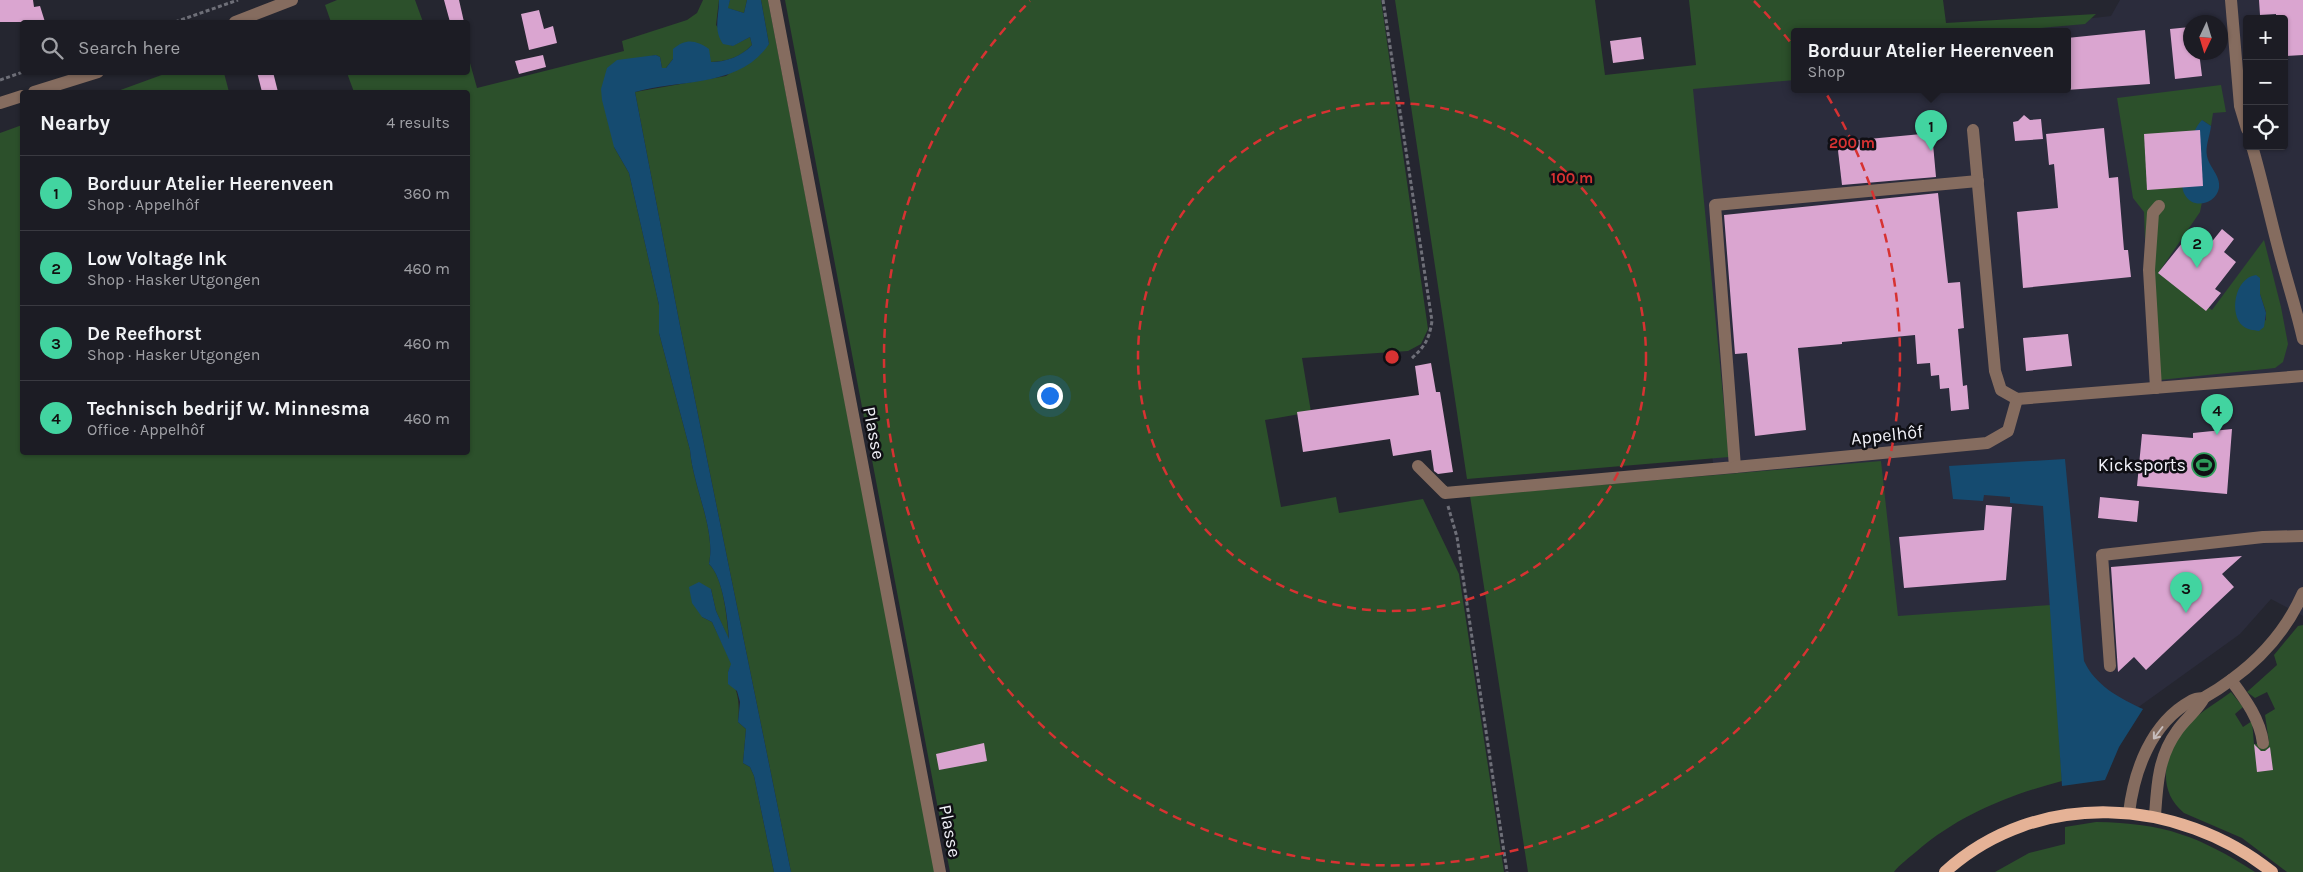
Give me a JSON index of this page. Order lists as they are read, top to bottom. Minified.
{"streets":{"street":["Plasse","Appelhôf"]},"places":{"sports":["Kicksports"]},"north":"bottom","page":{"map_buttons":["+","−"],"search":"Search here","popup":["Borduur Atelier Heerenveen","Shop"],"heading":["Nearby","4 results"],"pins":["1","2","4","3"],"list":[{"mark":"1","name":"Borduur Atelier Heerenveen","note":"Shop · Appelhôf","value":"360 m"},{"mark":"2","name":"Low Voltage Ink","note":"Shop · Hasker Utgongen","value":"460 m"},{"mark":"3","name":"De Reefhorst","note":"Shop · Hasker Utgongen","value":"460 m"},{"mark":"4","name":"Technisch bedrijf W. Minnesma","note":"Office · Appelhôf","value":"460 m"}]},"rings":["200 m","100 m"]}
